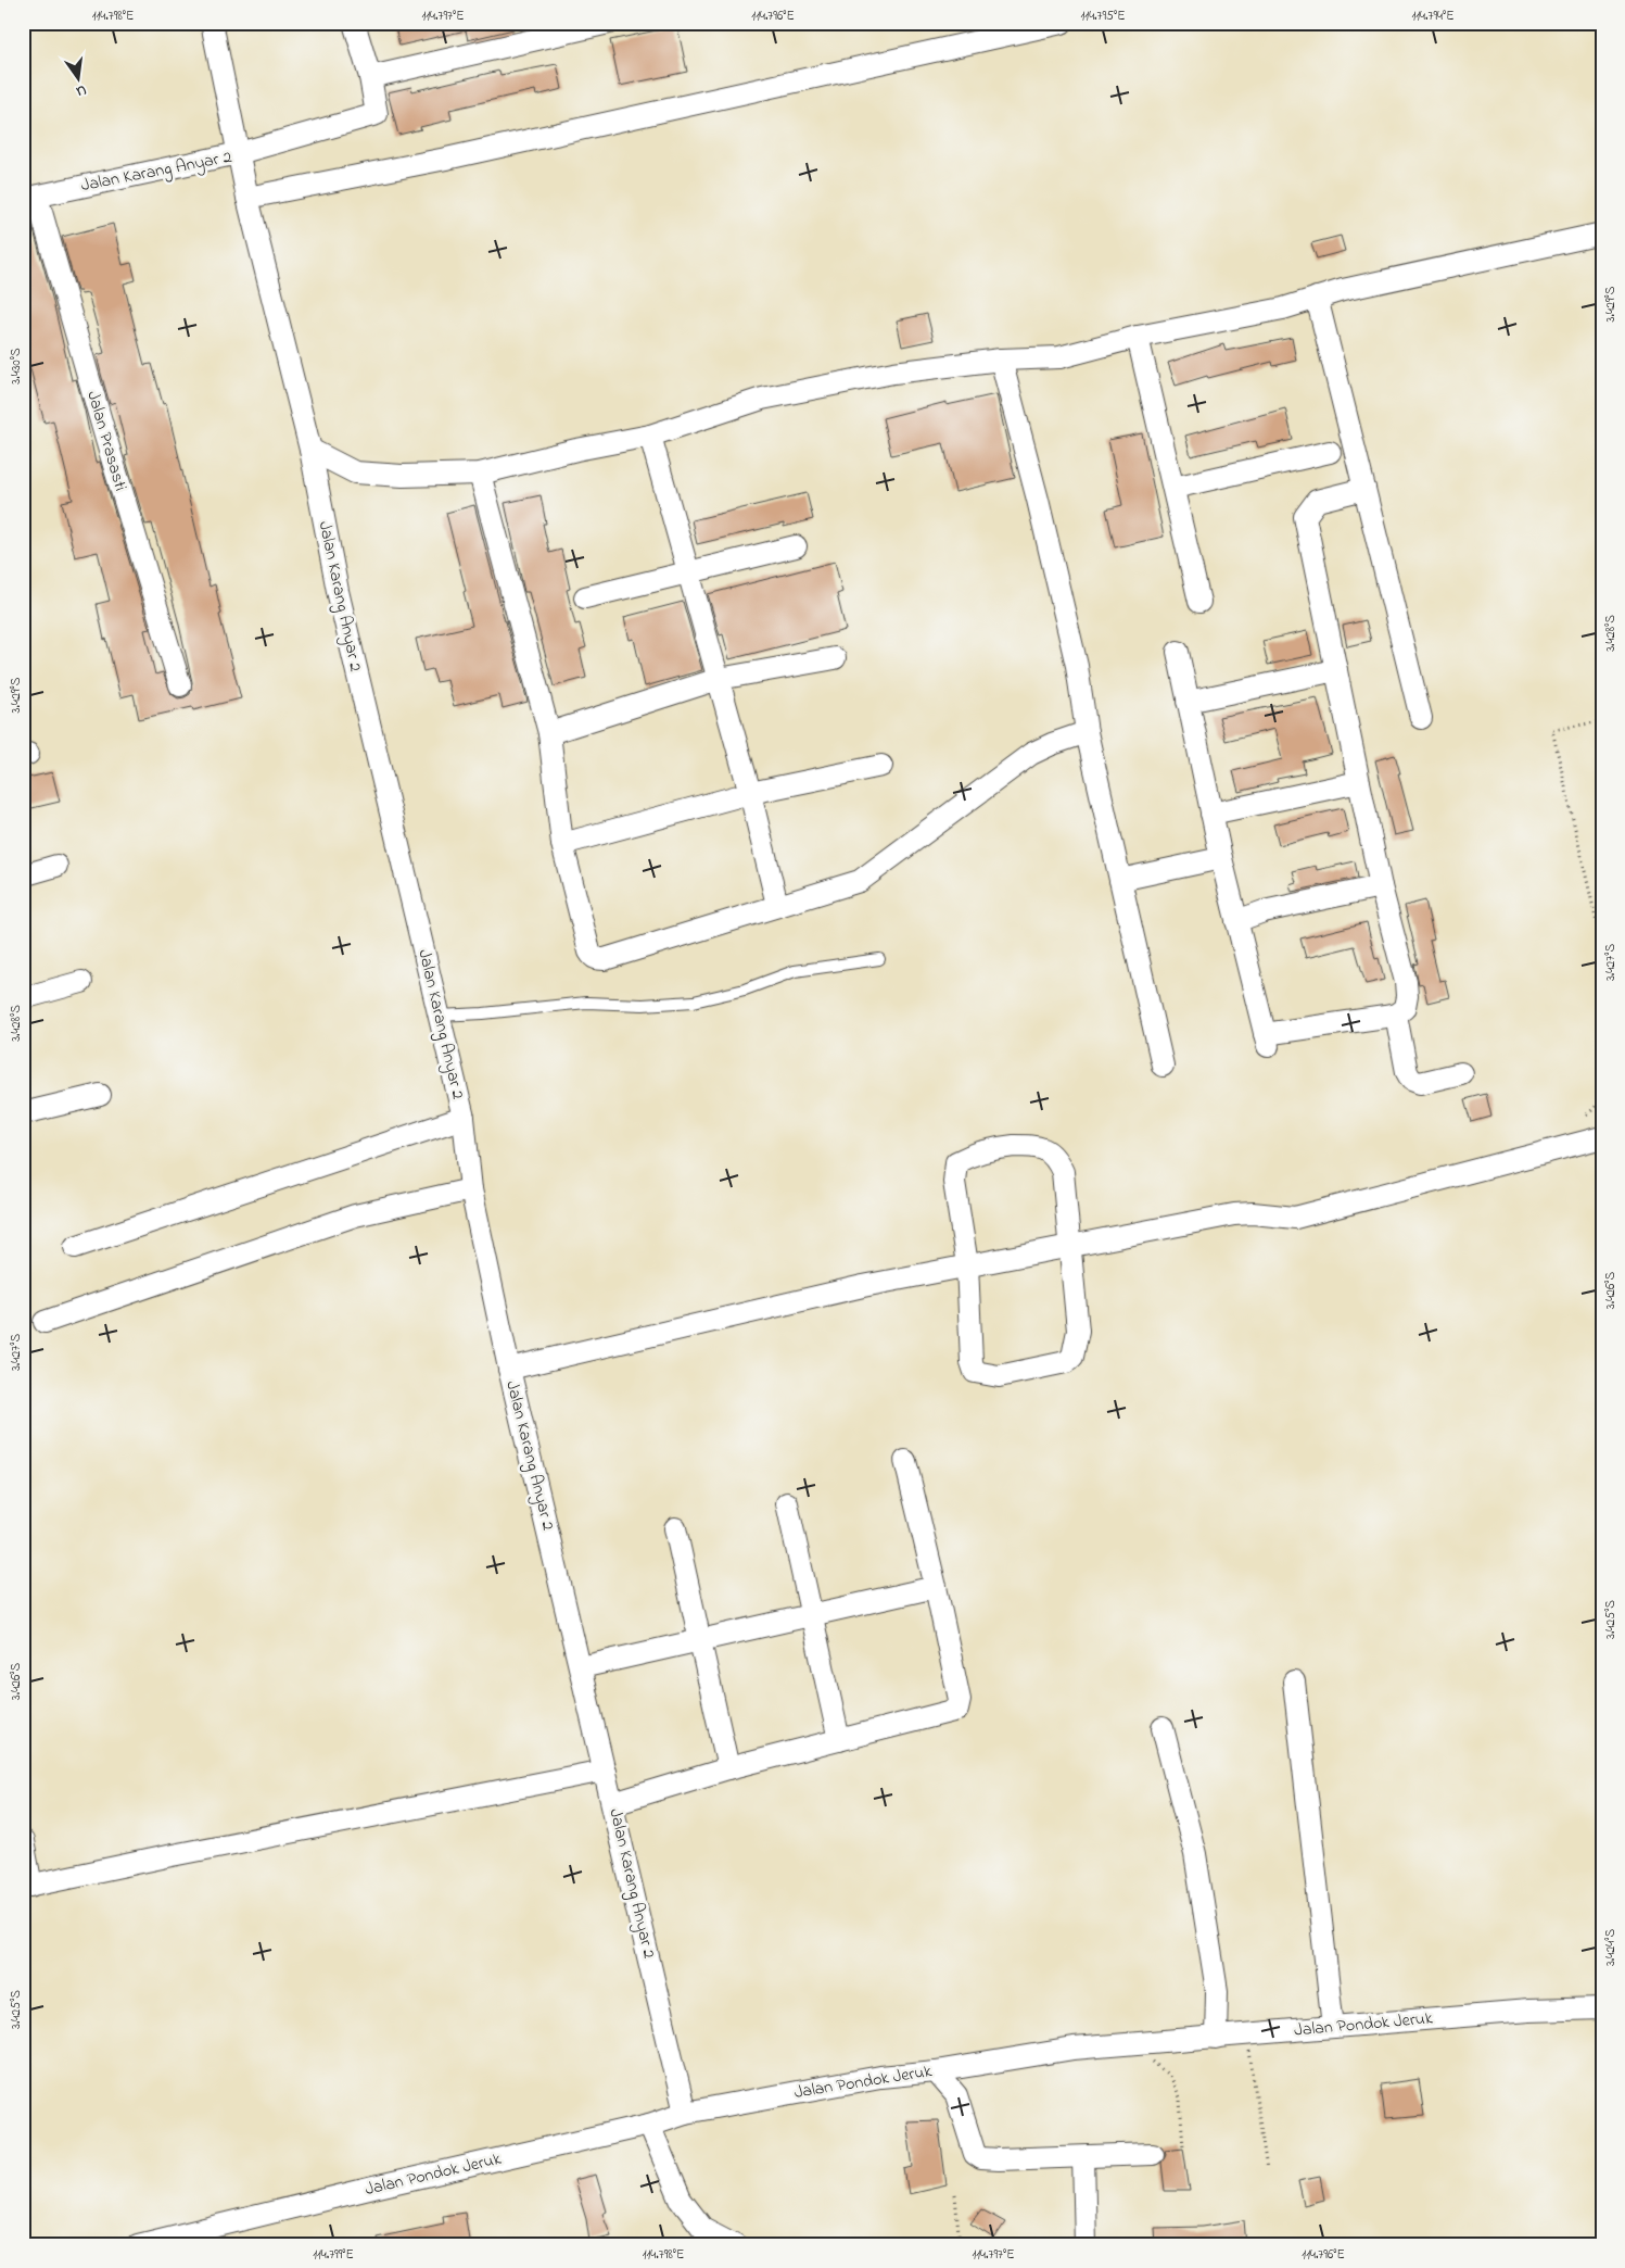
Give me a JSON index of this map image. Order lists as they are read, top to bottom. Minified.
{"streets":{"street":["Jalan Karang Anyar 2","Jalan Prasasti","Jalan Pondok Jeruk"]},"crossings":[["Jalan Karang Anyar 2","Jalan Prasasti"],["Jalan Karang Anyar 2","Jalan Pondok Jeruk"]],"north":"bottom","coordinates":["114.798°E","114.797°E","114.796°E","114.795°E","114.794°E","3.429°S","3.430°S","3.428°S","3.427°S","3.426°S","3.425°S","3.424°S","114.799°E"]}
